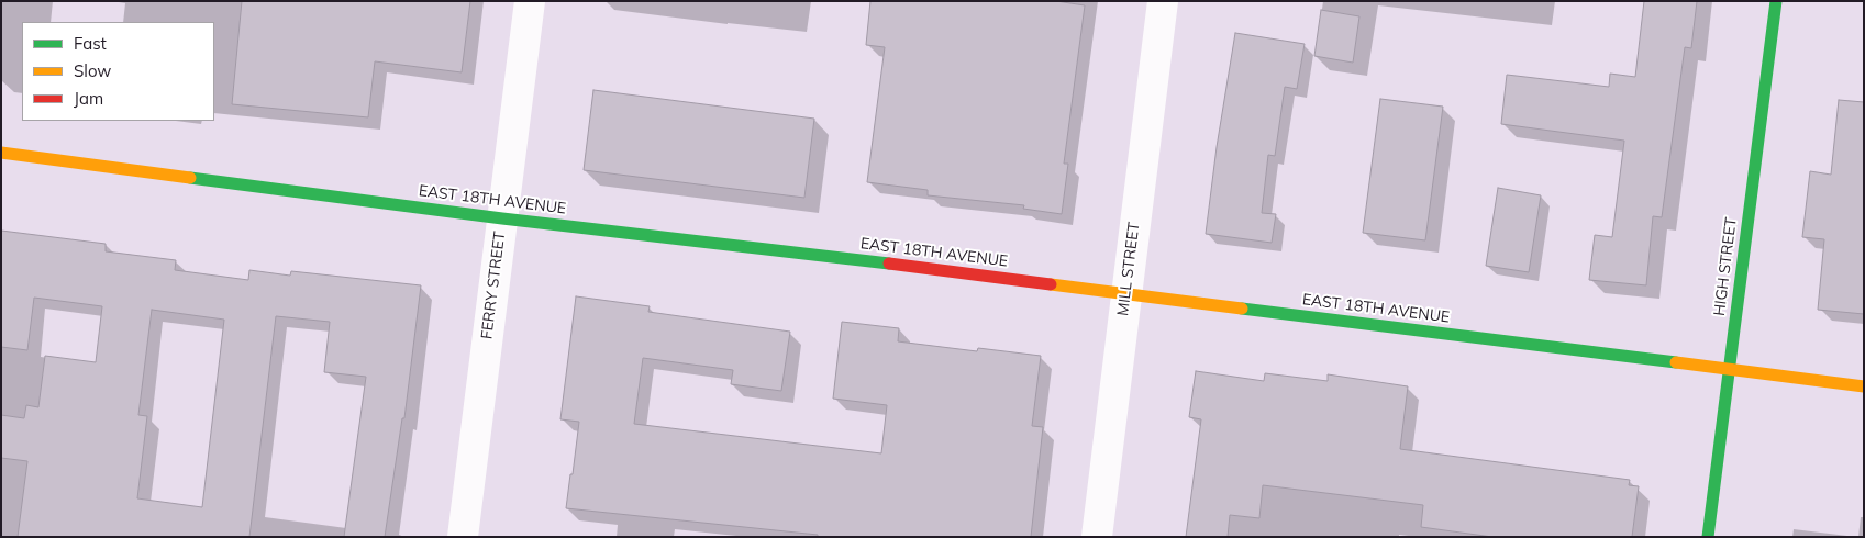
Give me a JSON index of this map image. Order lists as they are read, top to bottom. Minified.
{"streets":{"main road":["EAST 18TH AVENUE","HIGH STREET"],"street":["MILL STREET","FERRY STREET"]},"crossings":[["EAST 18TH AVENUE","HIGH STREET"],["EAST 18TH AVENUE","MILL STREET"],["EAST 18TH AVENUE","FERRY STREET"]],"legend":["Fast","Slow","Jam"]}
